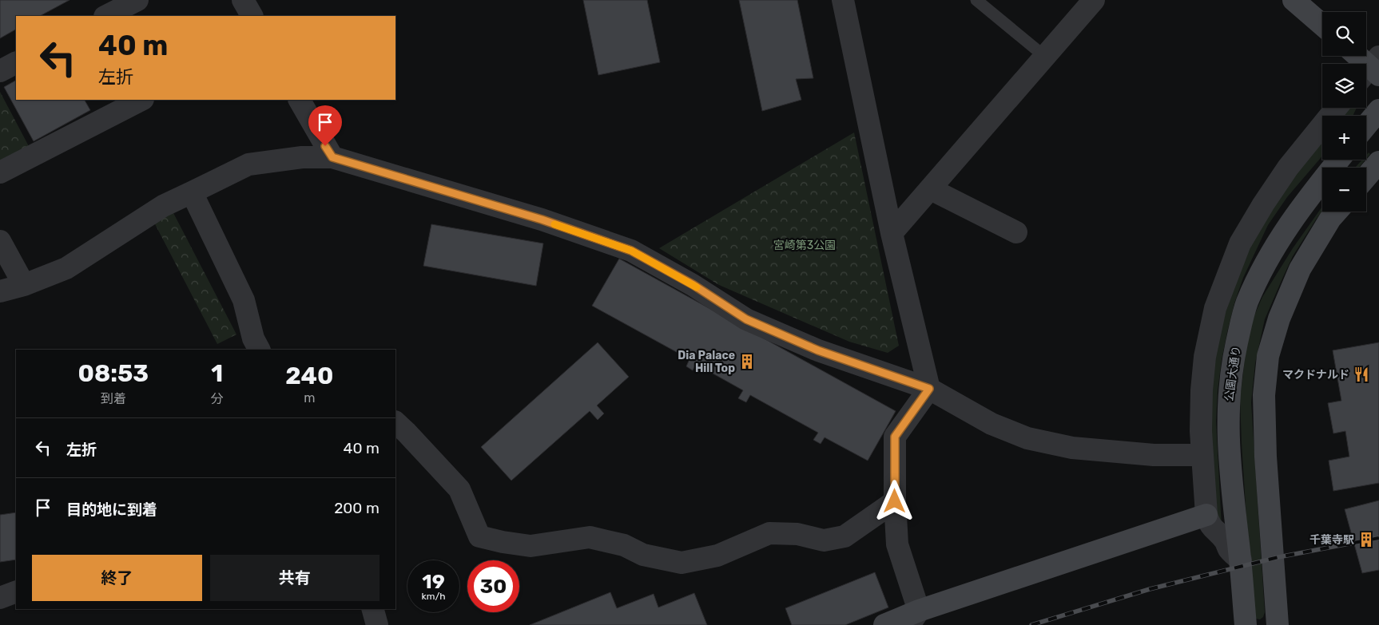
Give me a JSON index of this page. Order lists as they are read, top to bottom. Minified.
{"streets":{"street":["公園大通り"]},"parks":["宮崎第3公園"],"places":{"building":["Dia Palace Hill Top","千葉寺駅"],"restaurant":["マクドナルド"]},"page":{"map_buttons":["+","−"],"turn":["40 m","左折"],"eta":["08:53","到着","1","分","240","m"],"list":[{"name":"左折","value":"40 m"},{"name":"目的地に到着","value":"200 m"}],"buttons":["終了","共有"],"speed":"19 km/h","limit":"30"}}
